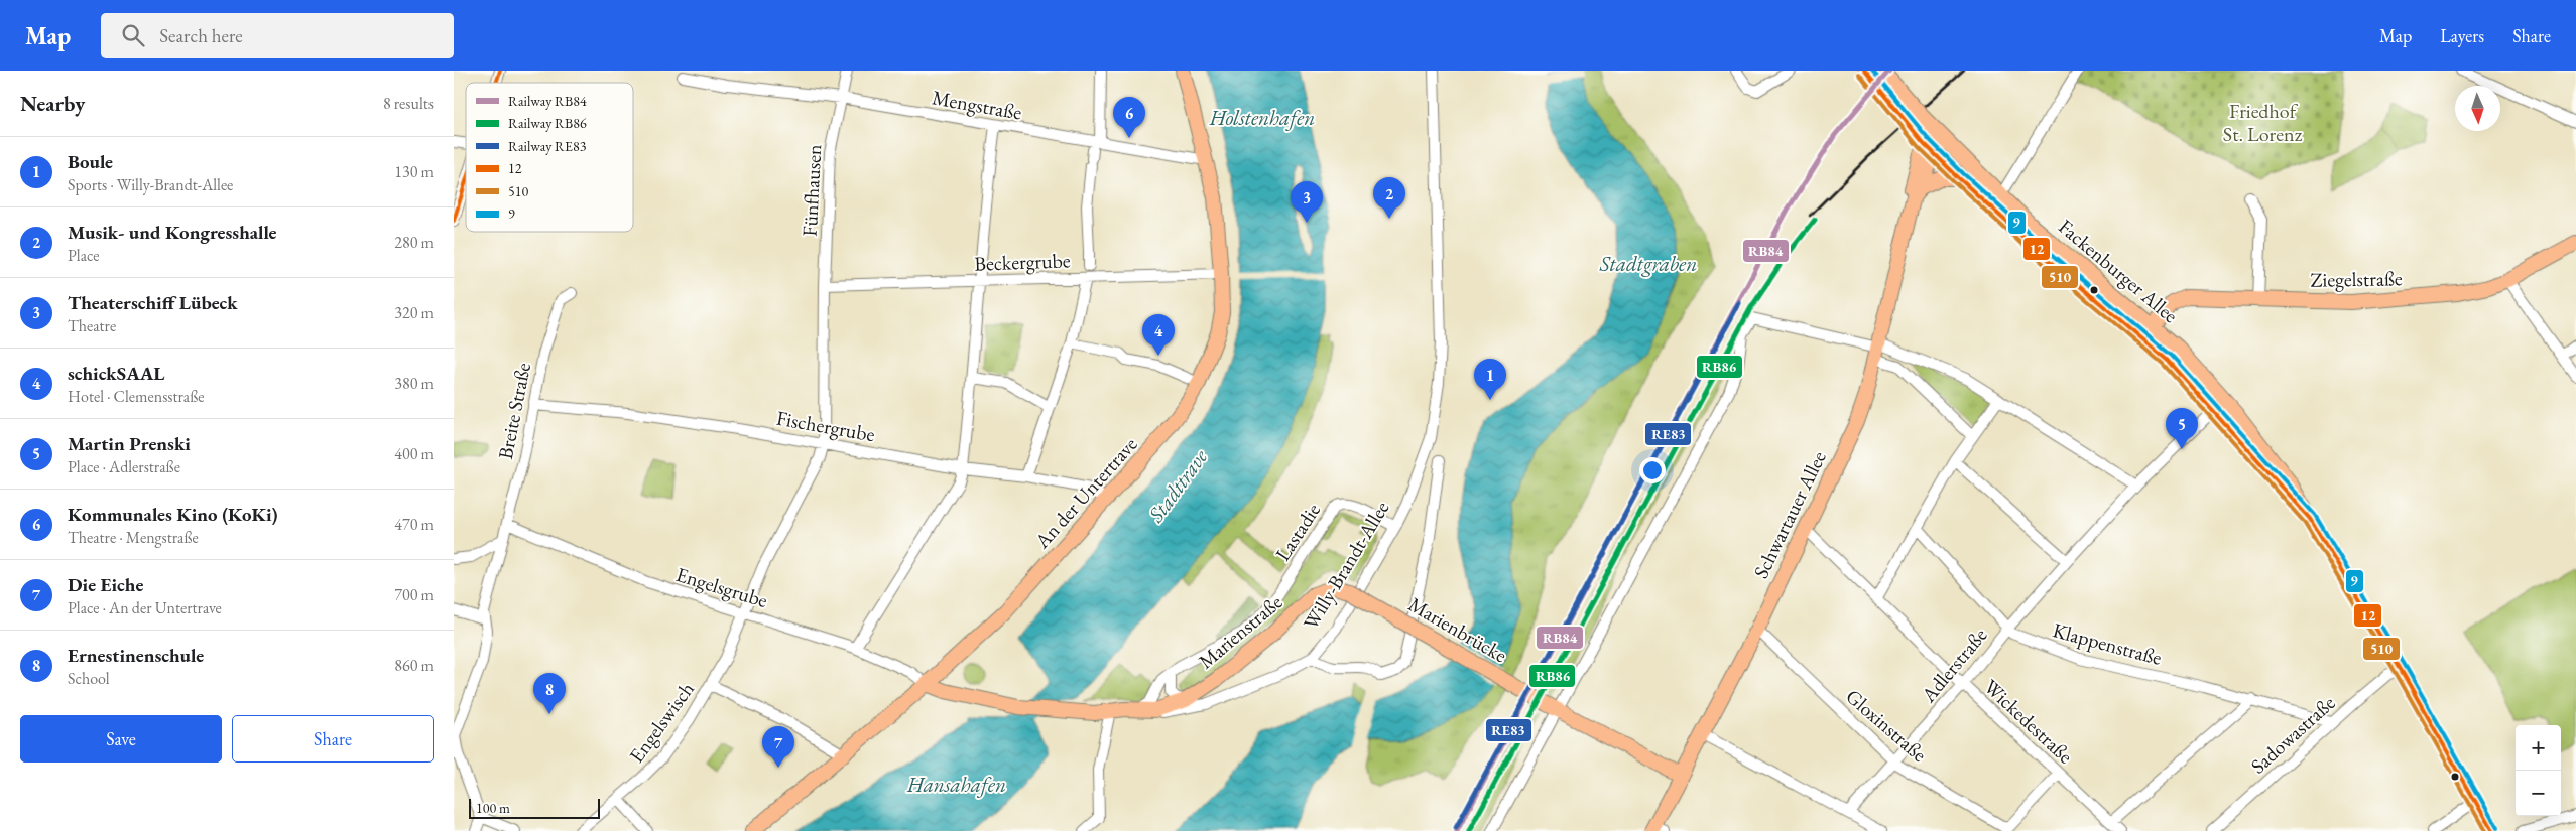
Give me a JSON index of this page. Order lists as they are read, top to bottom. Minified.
{"streets":{"main road":["Fackenburger Allee","Ziegelstraße","An der Untertrave","Schwartauer Allee","Willy-Brandt-Allee","Marienbrücke","Marienstraße"],"street":["Mengstraße","Fünfhausen","Beckergrube","Breite Straße","Fischergrube","Lastadie","Engelsgrube","Klappenstraße","Adlerstraße","Wickedestraße","Engelswisch","Gloxinstraße","Sadowastraße"]},"crossings":[["Mengstraße","Fünfhausen"],["Mengstraße","An der Untertrave"],["Fünfhausen","Beckergrube"],["Fünfhausen","Fischergrube"],["Fünfhausen","Engelswisch"],["Beckergrube","An der Untertrave"],["Fackenburger Allee","Ziegelstraße"],["Fackenburger Allee","Schwartauer Allee"],["Fackenburger Allee","Adlerstraße"],["Fackenburger Allee","Sadowastraße"],["Breite Straße","Fischergrube"],["Breite Straße","Engelsgrube"],["Fischergrube","An der Untertrave"],["Fischergrube","Engelswisch"],["An der Untertrave","Willy-Brandt-Allee"],["An der Untertrave","Engelsgrube"],["Schwartauer Allee","Wickedestraße"],["Schwartauer Allee","Gloxinstraße"],["Lastadie","Willy-Brandt-Allee"],["Willy-Brandt-Allee","Engelsgrube"],["Willy-Brandt-Allee","Marienstraße"],["Engelsgrube","Engelswisch"],["Marienbrücke","Marienstraße"],["Klappenstraße","Adlerstraße"],["Klappenstraße","Sadowastraße"],["Adlerstraße","Wickedestraße"],["Adlerstraße","Gloxinstraße"]],"water":["Holstenhafen","Stadtgraben","Stadttrave","Hansahafen"],"parks":["Friedhof St. Lorenz"],"lines":["rail line RB84","transit line 12","transit line 9","transit line 510","rail line RB86","rail line RE83"],"legend":["Railway RB84","Railway RB86","Railway RE83","12","510","9"],"scale_bar":"100 m","north":"bottom","page":{"header":"Map","search":"Search here","nav":["Map","Layers","Share"],"heading":["Nearby","8 results"],"pins":["6","2","3","4","1","5","8","7"],"list":[{"mark":"1","name":"Boule","note":"Sports · Willy-Brandt-Allee","value":"130 m"},{"mark":"2","name":"Musik- und Kongresshalle","note":"Place","value":"280 m"},{"mark":"3","name":"Theaterschiff Lübeck","note":"Theatre","value":"320 m"},{"mark":"4","name":"schickSAAL","note":"Hotel · Clemensstraße","value":"380 m"},{"mark":"5","name":"Martin Prenski","note":"Place · Adlerstraße","value":"400 m"},{"mark":"6","name":"Kommunales Kino (KoKi)","note":"Theatre · Mengstraße","value":"470 m"},{"mark":"7","name":"Die Eiche","note":"Place · An der Untertrave","value":"700 m"},{"mark":"8","name":"Ernestinenschule","note":"School","value":"860 m"}],"buttons":["Save","Share"],"map_buttons":["+","−"],"scale":"100 m"}}
